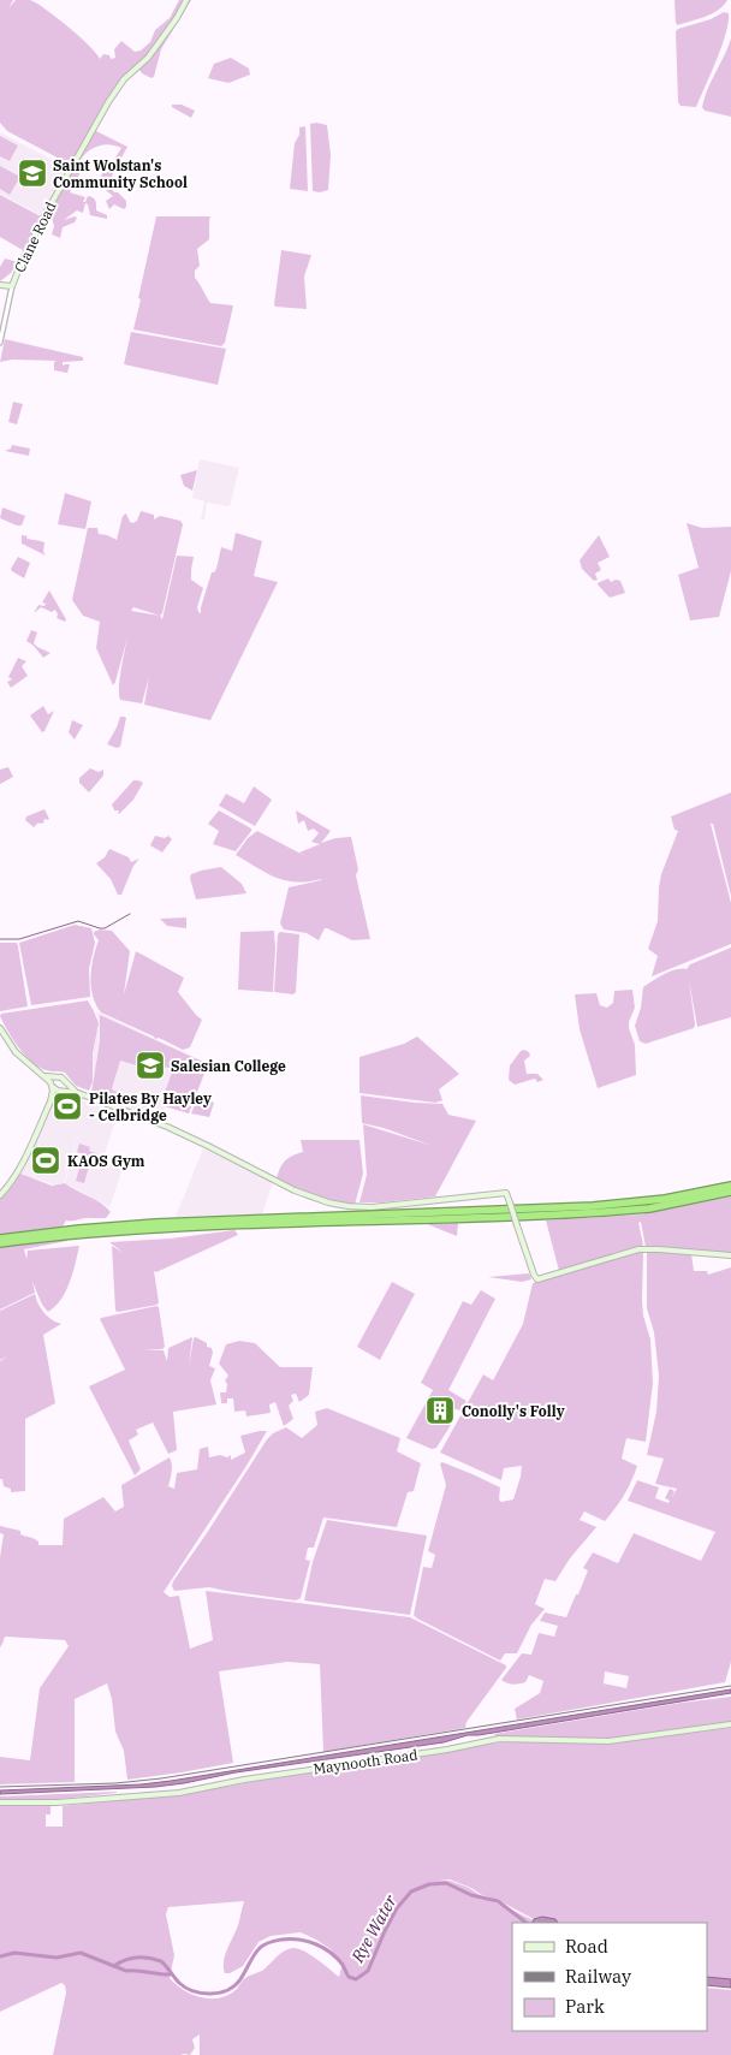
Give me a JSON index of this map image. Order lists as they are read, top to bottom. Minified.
{"streets":{"main road":["Clane Road","Maynooth Road"]},"water":["Rye Water"],"places":{"school or university":["Saint Wolstan's Community School","Salesian College"],"sports":["Pilates By Hayley - Celbridge","KAOS Gym"],"building":["Conolly's Folly"]},"legend":["Road","Railway","Park"]}
